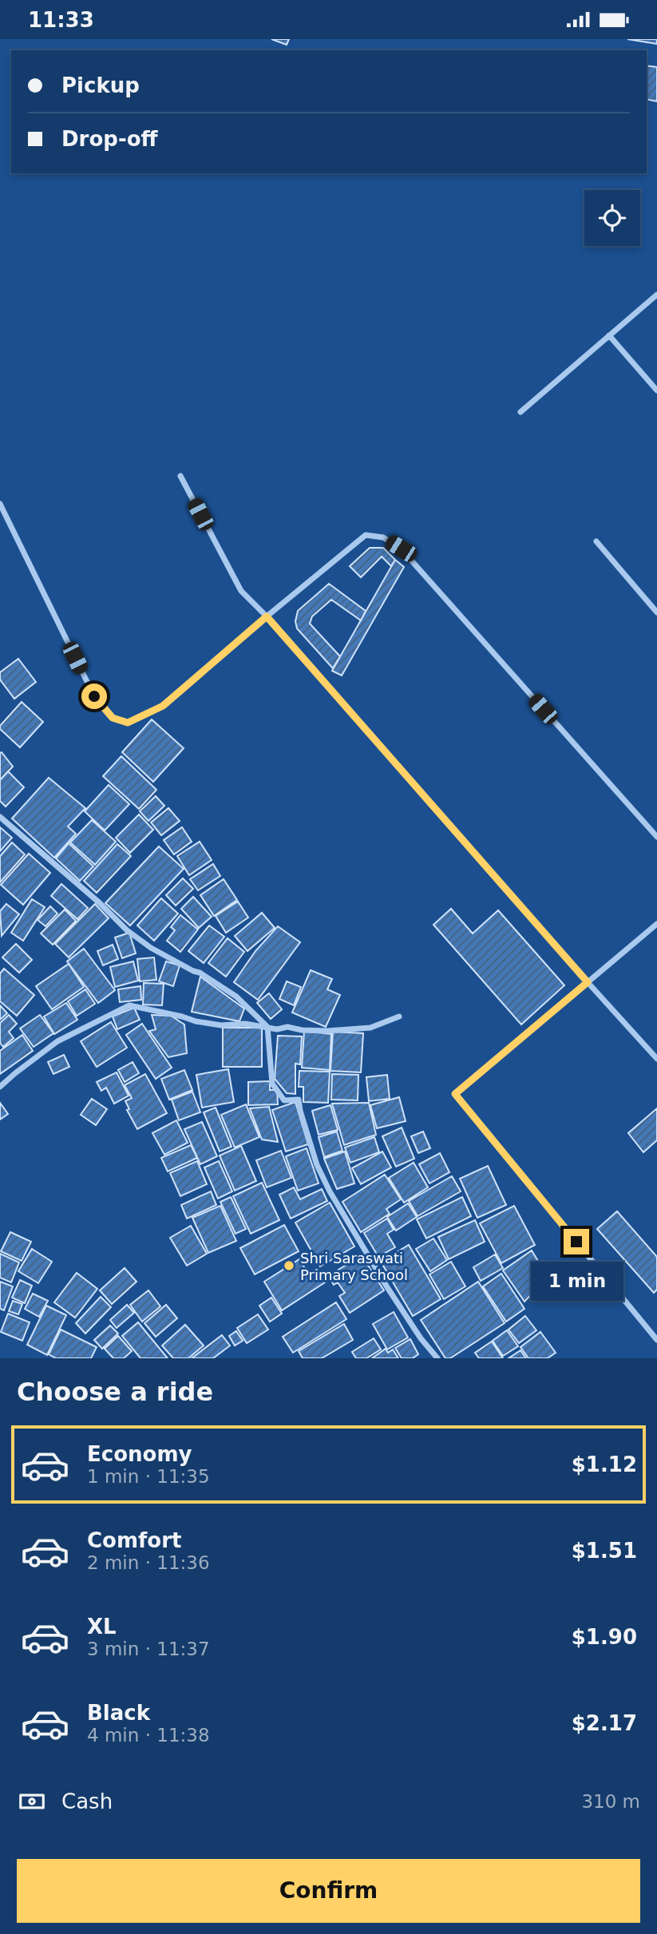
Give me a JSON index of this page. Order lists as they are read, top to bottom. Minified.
{"places":["Shri Saraswati Primary School"],"page":{"status":"11:33","banner":["Pickup","Drop-off"],"bubble":"1 min","heading":"Choose a ride","list":[{"name":"Economy","note":"1 min · 11:35","value":"$1.12"},{"name":"Comfort","note":"2 min · 11:36","value":"$1.51"},{"name":"XL","note":"3 min · 11:37","value":"$1.90"},{"name":"Black","note":"4 min · 11:38","value":"$2.17"}],"pay":["Cash","310 m"],"buttons":"Confirm"}}
